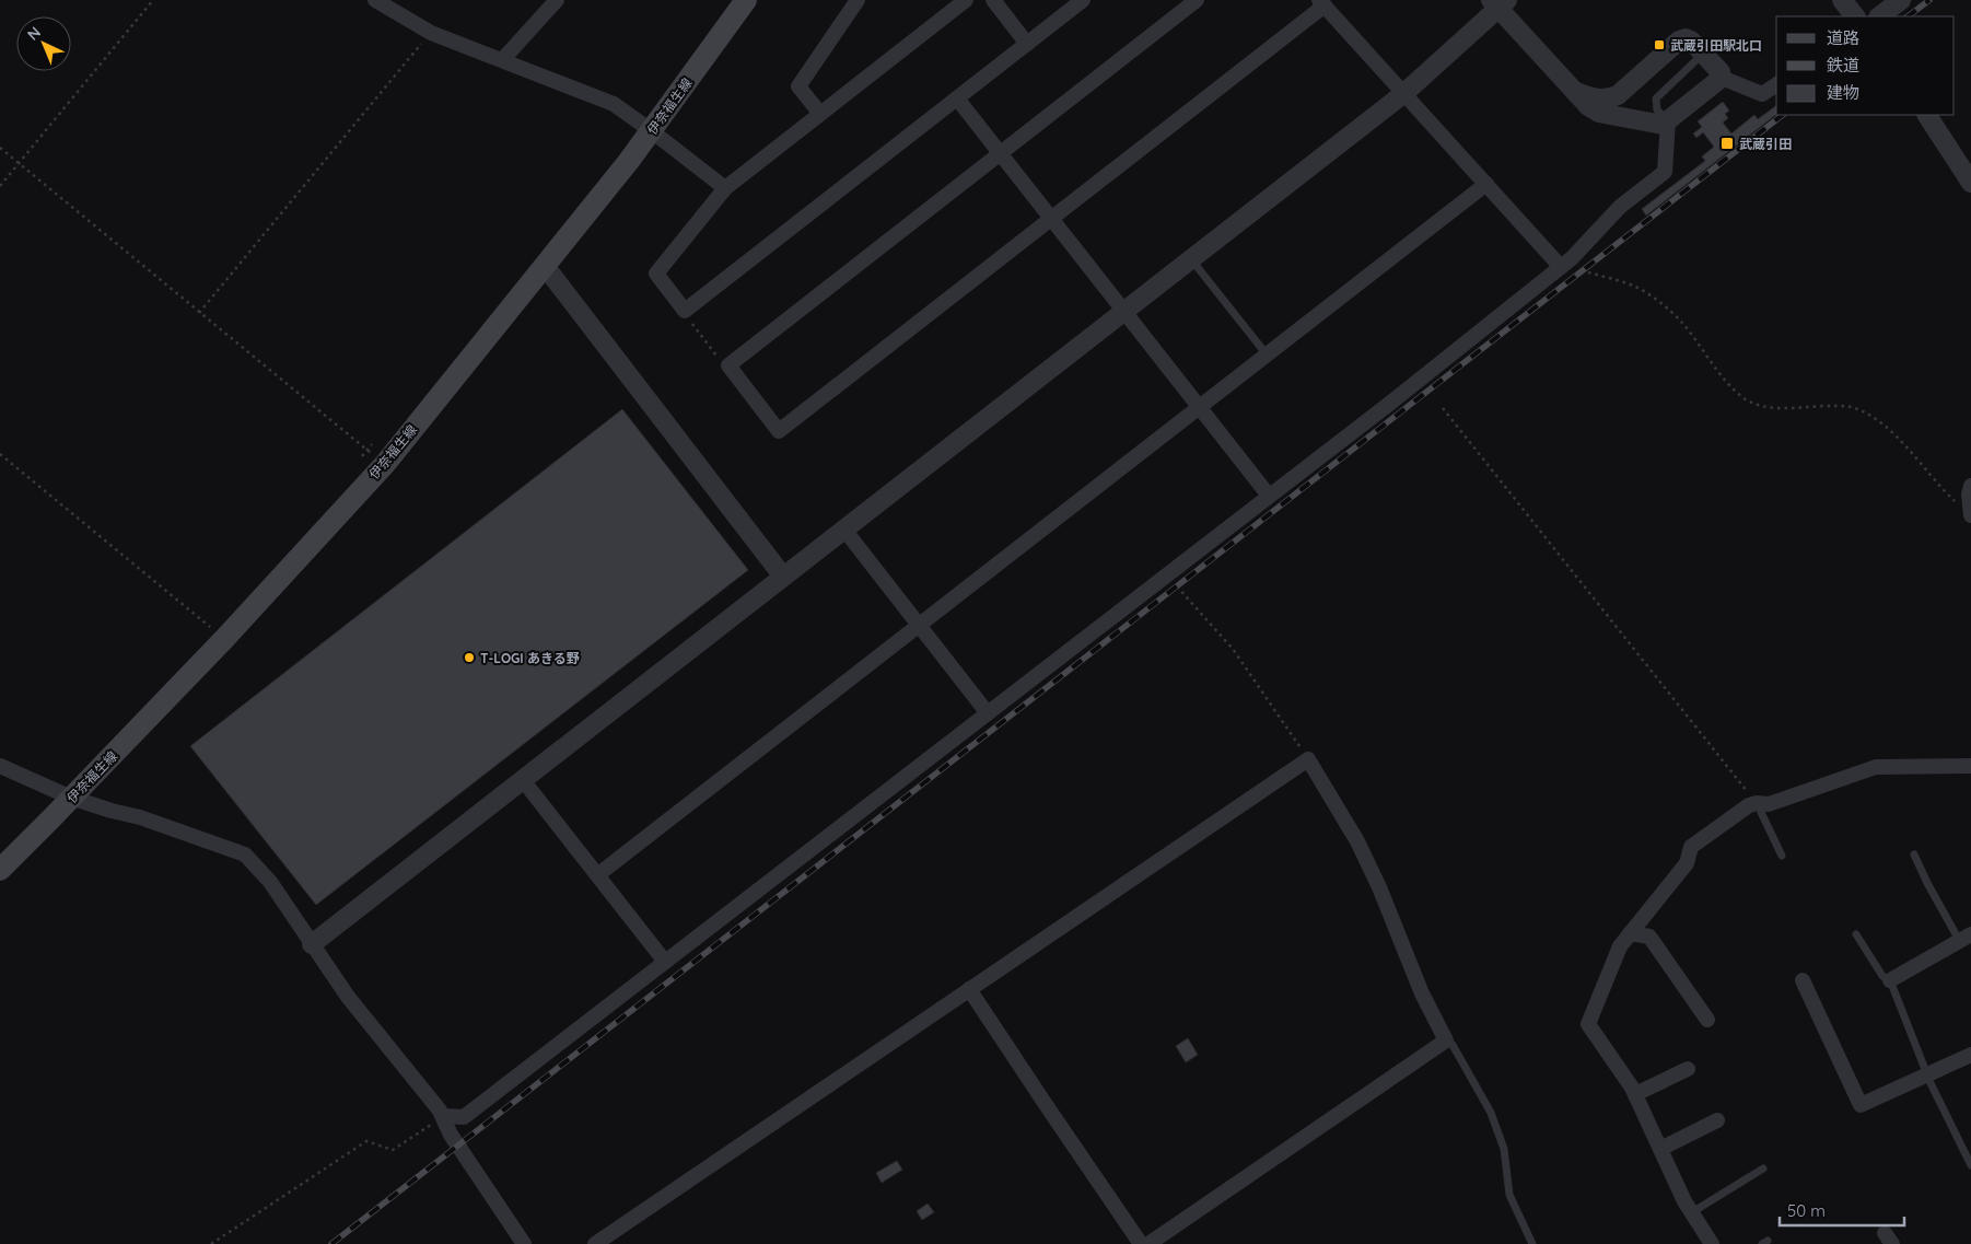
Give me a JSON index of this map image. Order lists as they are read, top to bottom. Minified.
{"streets":{"main road":["伊奈福生線"]},"places":{"transit":["武蔵引田駅北口","武蔵引田"],"other":["T-LOGI あきる野"]},"legend":["道路","鉄道","建物"],"scale_bar":"50 m","north":"top left"}
